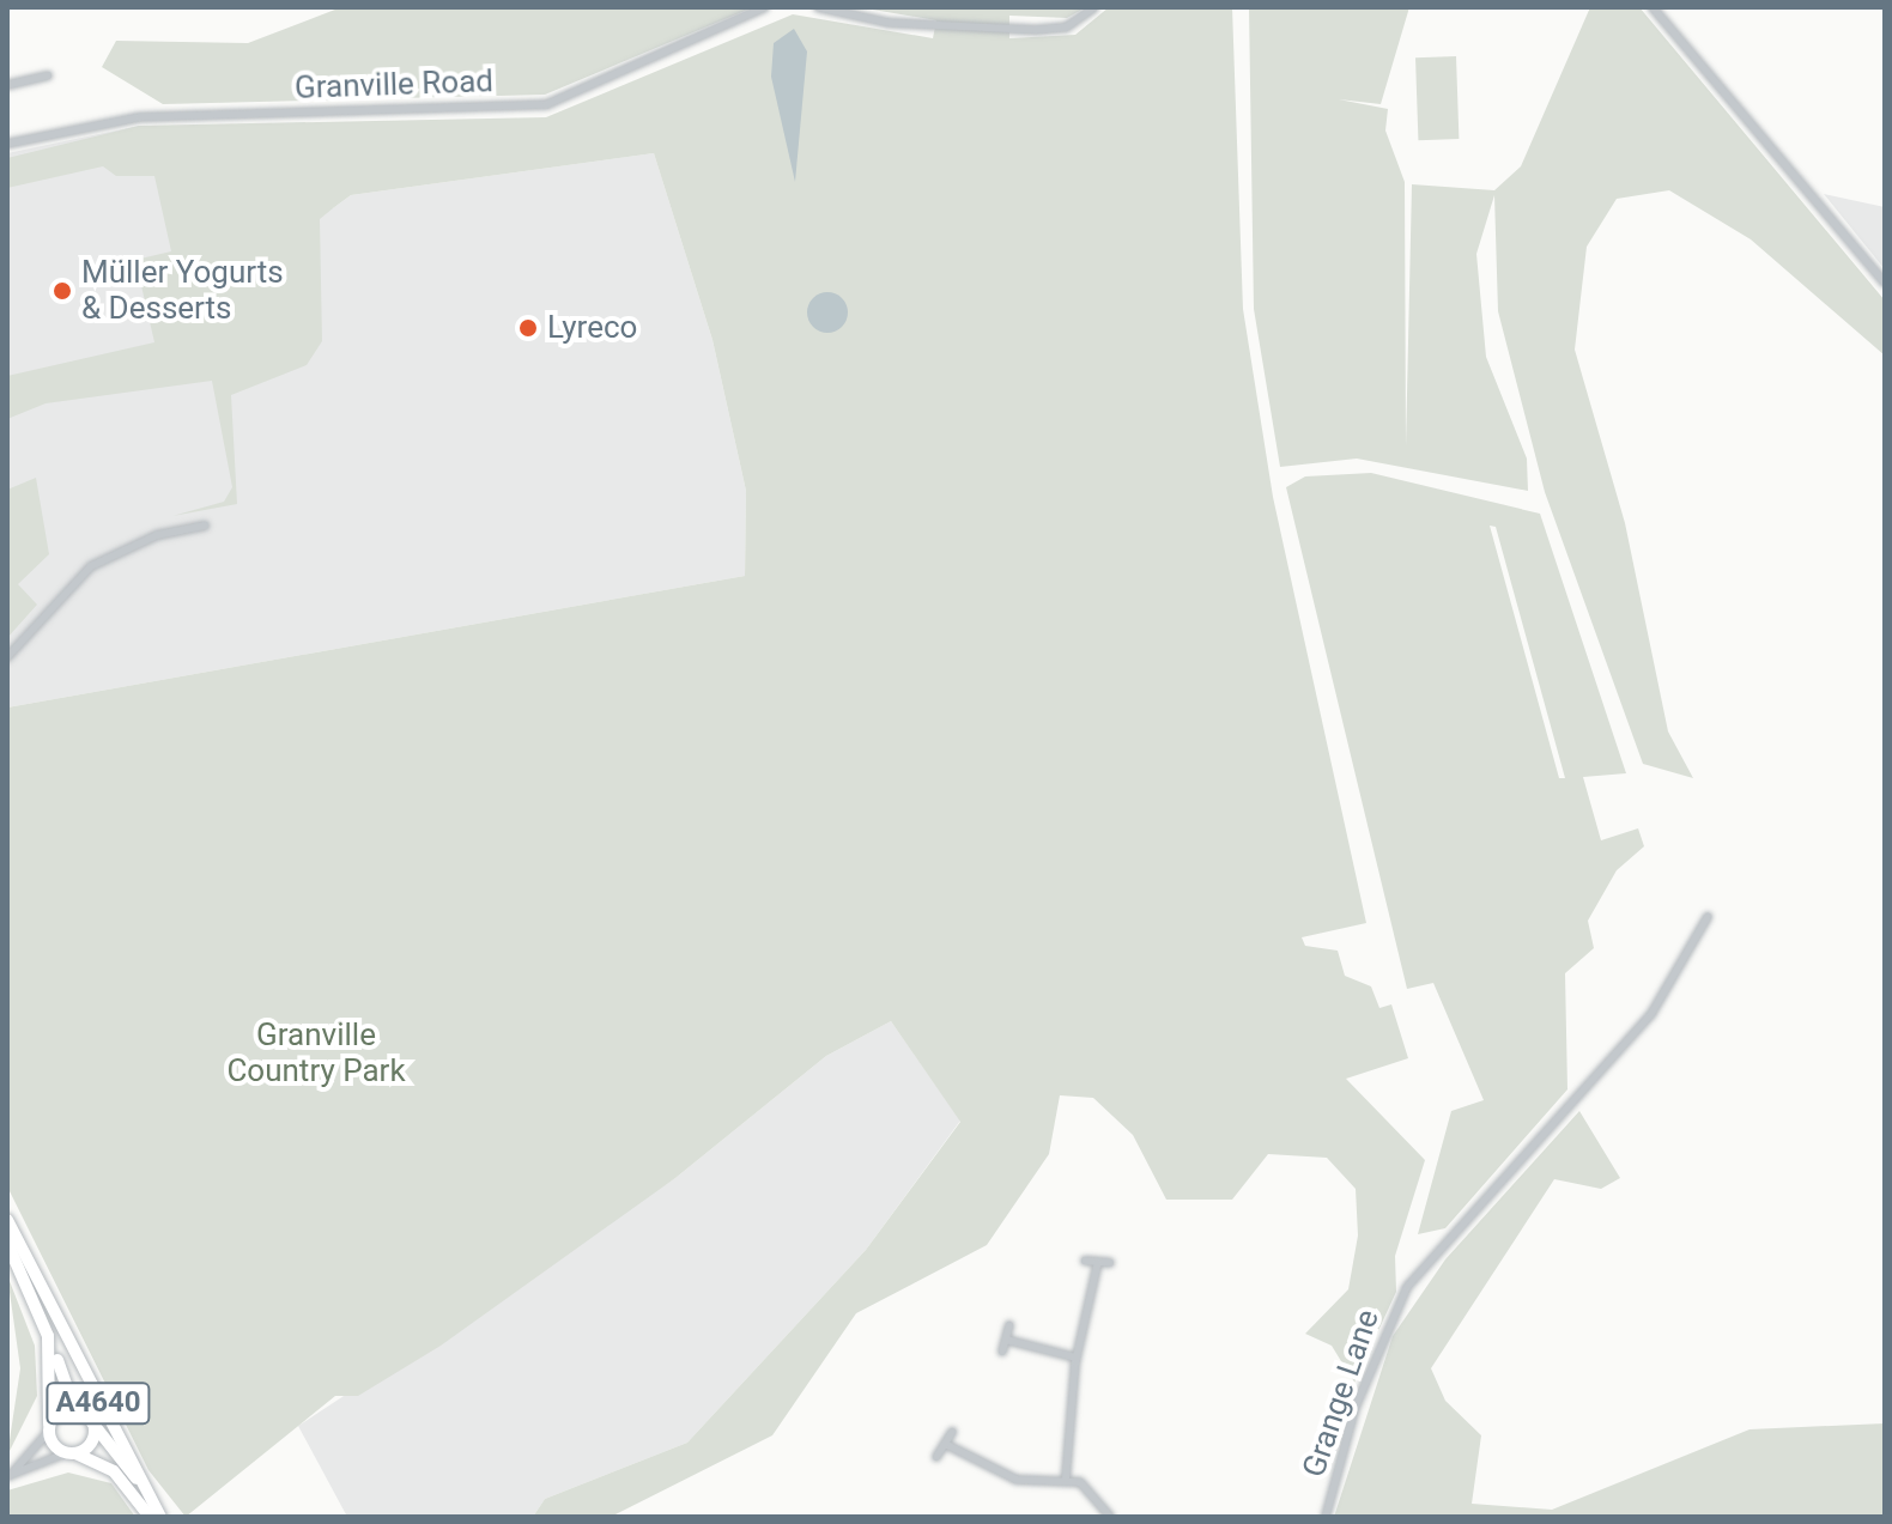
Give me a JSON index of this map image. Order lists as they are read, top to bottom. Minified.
{"streets":{"main road":["A4640"],"street":["Granville Road","Grange Lane"]},"parks":["Granville Country Park"],"places":["Müller Yogurts & Desserts","Lyreco"]}
